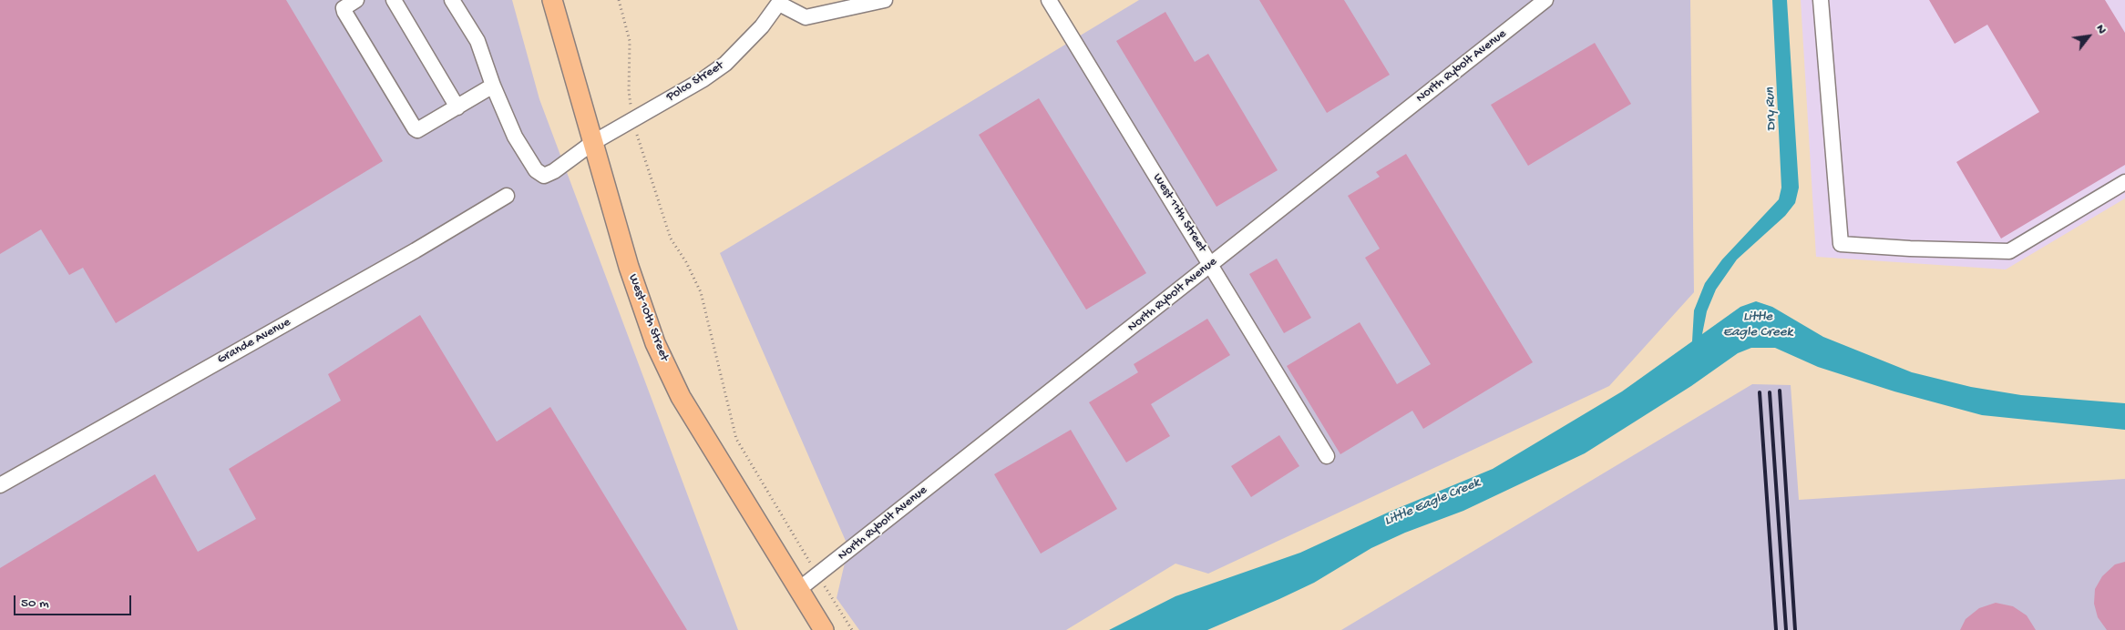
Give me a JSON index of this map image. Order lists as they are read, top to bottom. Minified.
{"streets":{"main road":["West 10th Street"],"street":["North Rybolt Avenue","Polco Street","West 11th Street","Grande Avenue"]},"crossings":[["North Rybolt Avenue","West 11th Street"],["North Rybolt Avenue","West 10th Street"],["Polco Street","West 10th Street"]],"water":["Dry Run","Little Eagle Creek"],"scale_bar":"50 m","north":"top right"}
